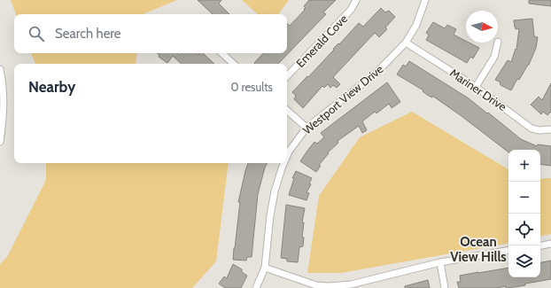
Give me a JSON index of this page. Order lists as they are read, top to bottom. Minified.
{"streets":{"street":["Emerald Cove","Mariner Drive","Westport View Drive"]},"crossings":[["Mariner Drive","Westport View Drive"]],"districts":["Ocean View Hills"],"north":"right","page":{"search":"Search here","heading":["Nearby","0 results"],"map_buttons":["+","−"]}}
